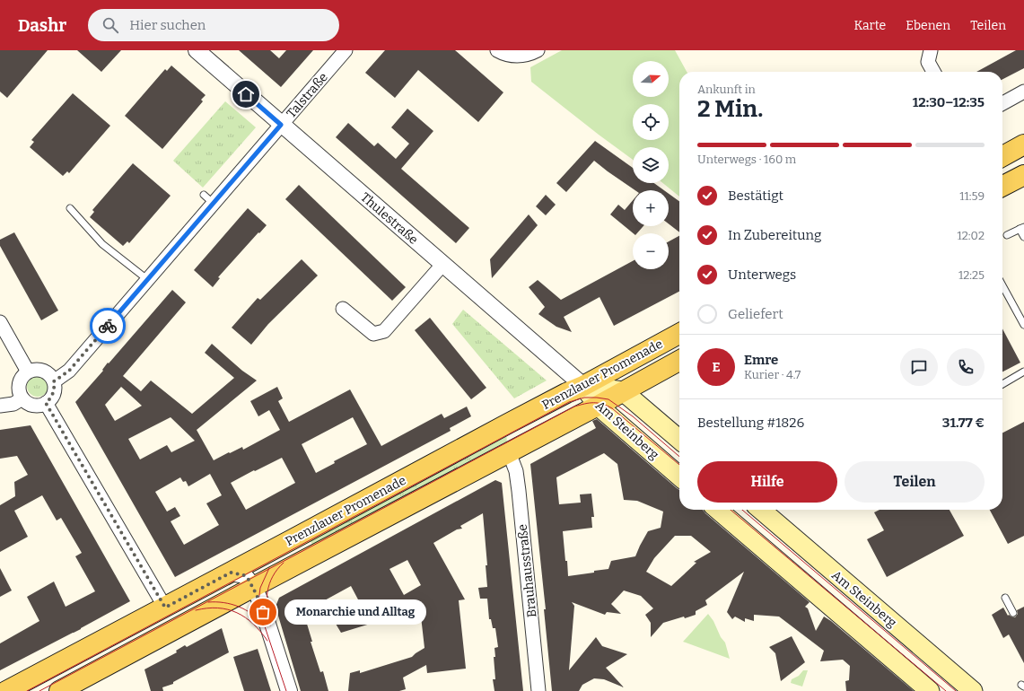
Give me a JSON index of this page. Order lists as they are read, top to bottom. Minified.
{"streets":{"main road":["Prenzlauer Promenade","Am Steinberg"],"street":["Talstraße","Thulestraße","Brauhausstraße"]},"crossings":[["Talstraße","Thulestraße"],["Thulestraße","Prenzlauer Promenade"],["Thulestraße","Am Steinberg"],["Prenzlauer Promenade","Am Steinberg"],["Prenzlauer Promenade","Brauhausstraße"]],"places":["Monarchie und Alltag"],"north":"right","page":{"header":"Dashr","search":"Hier suchen","nav":["Karte","Ebenen","Teilen"],"map_buttons":["+","−"],"heading":["2 Min.","Ankunft in","12:30–12:35"],"panel":["Emre","Kurier · 4.7","Bestellung #1826","31.77 €"],"bar":"Unterwegs · 160 m","list":[["Bestätigt","11:59"],["In Zubereitung","12:02"],["Unterwegs","12:25"],"Geliefert"],"round":"E","buttons":["Hilfe","Teilen"],"bubble":"Monarchie und Alltag"}}
